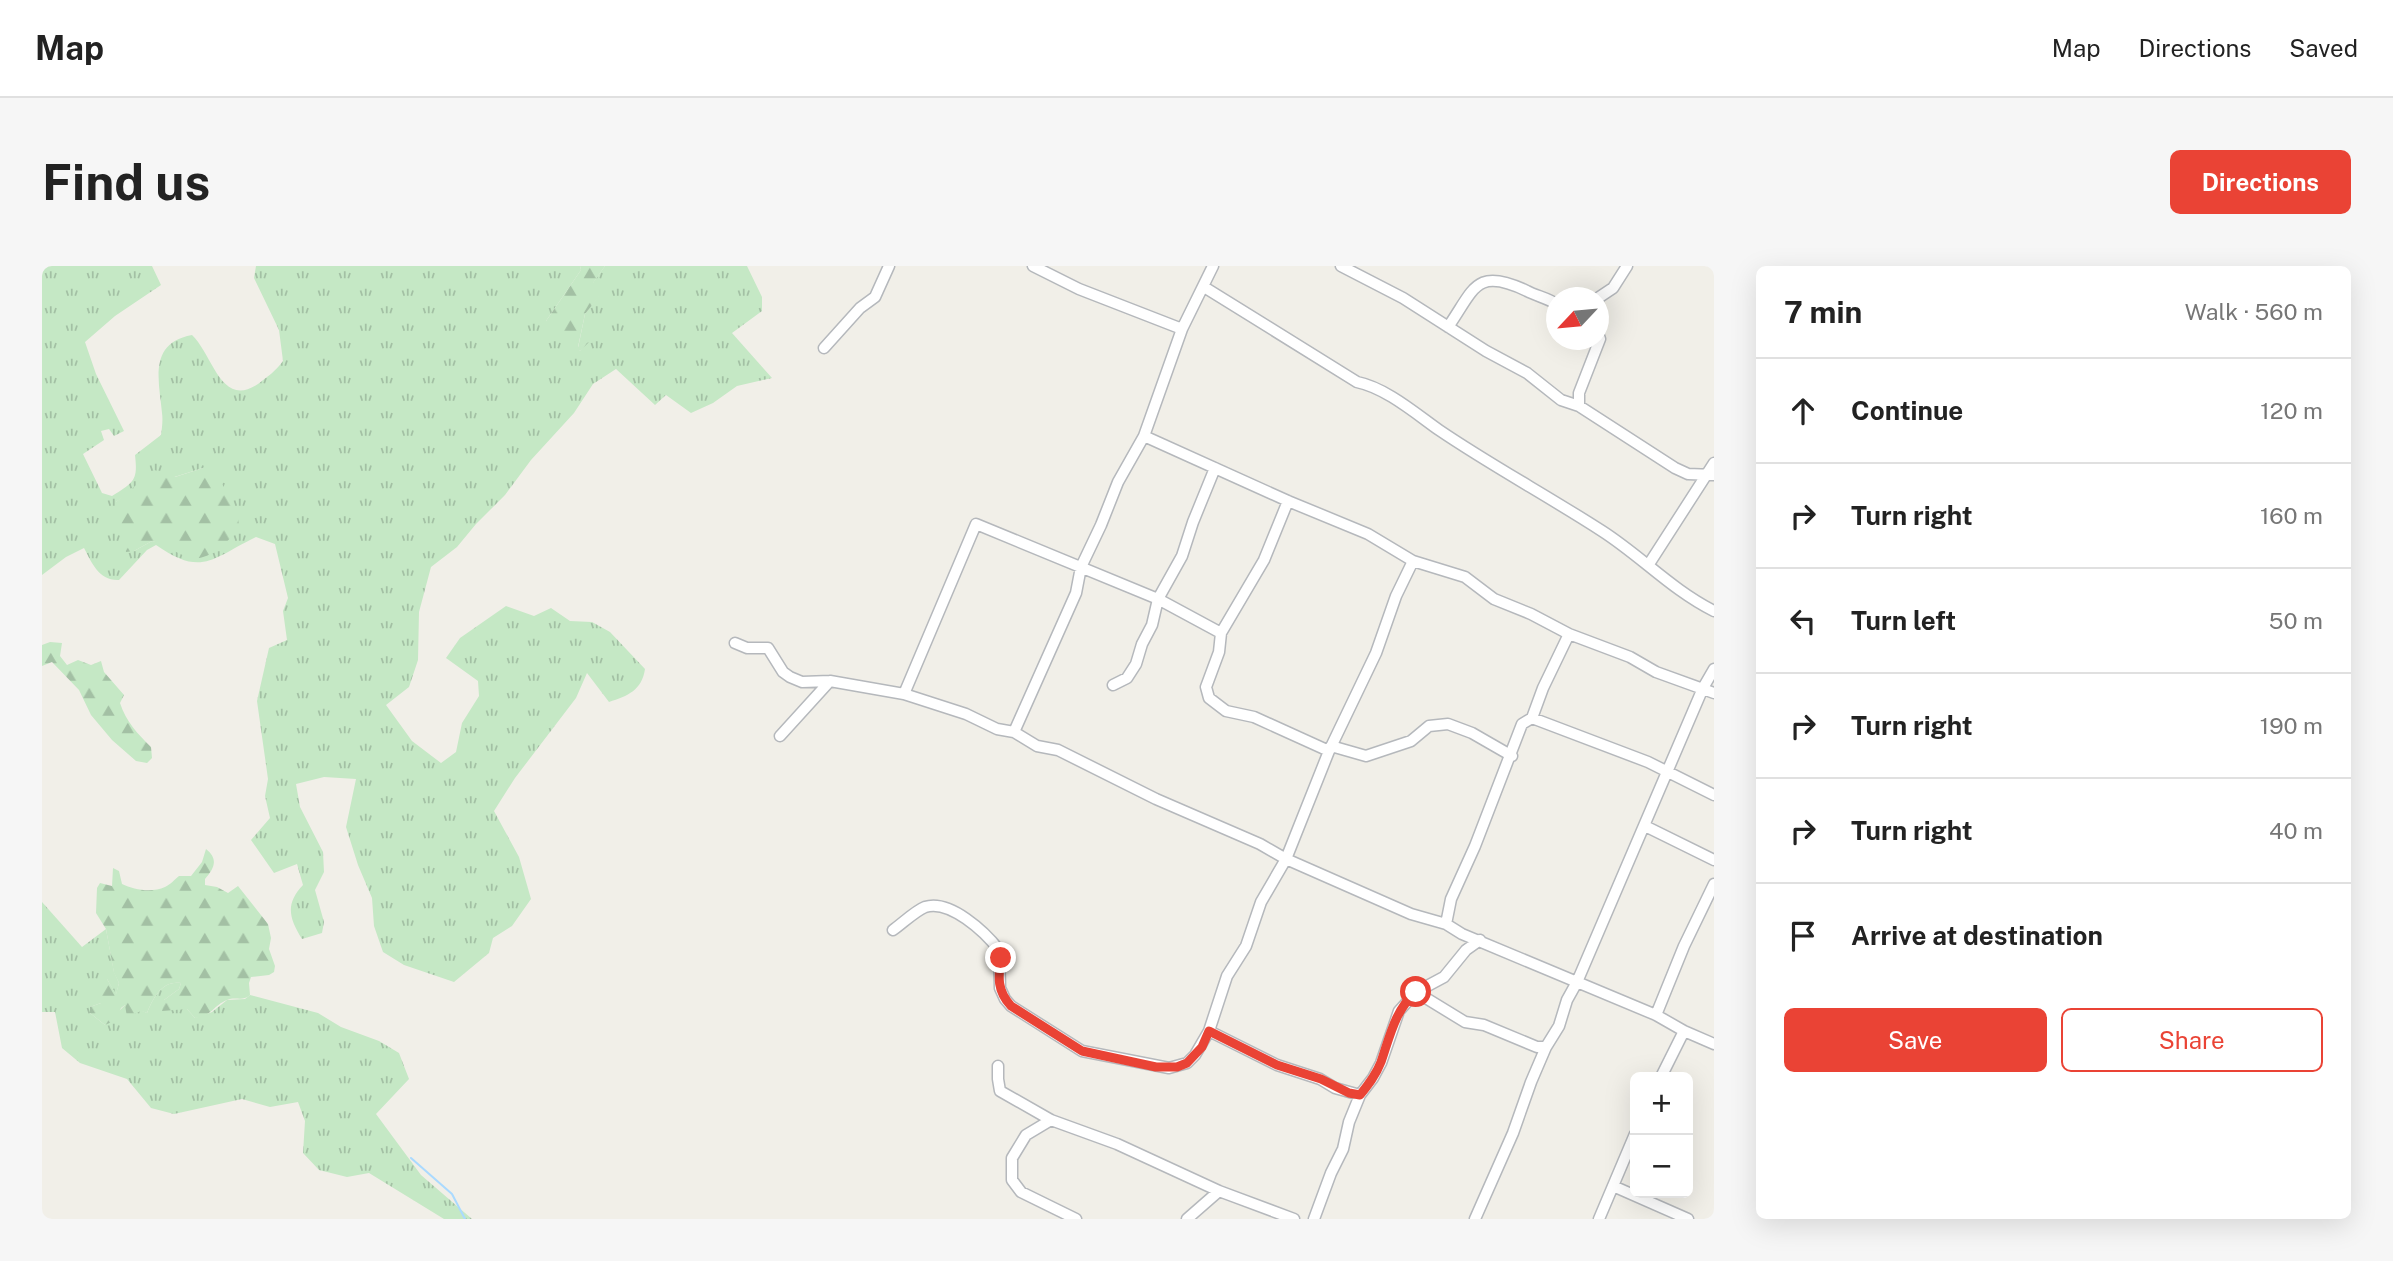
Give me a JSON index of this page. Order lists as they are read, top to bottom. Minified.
{"north":"bottom left","page":{"header":"Map","nav":["Map","Directions","Saved"],"buttons":["Directions",["Save","Share"]],"title":"Find us","heading":["7 min","Walk · 560 m"],"list":[["Continue","120 m"],["Turn right","160 m"],["Turn left","50 m"],["Turn right","190 m"],["Turn right","40 m"],"Arrive at destination"],"map_buttons":["+","−"]}}
